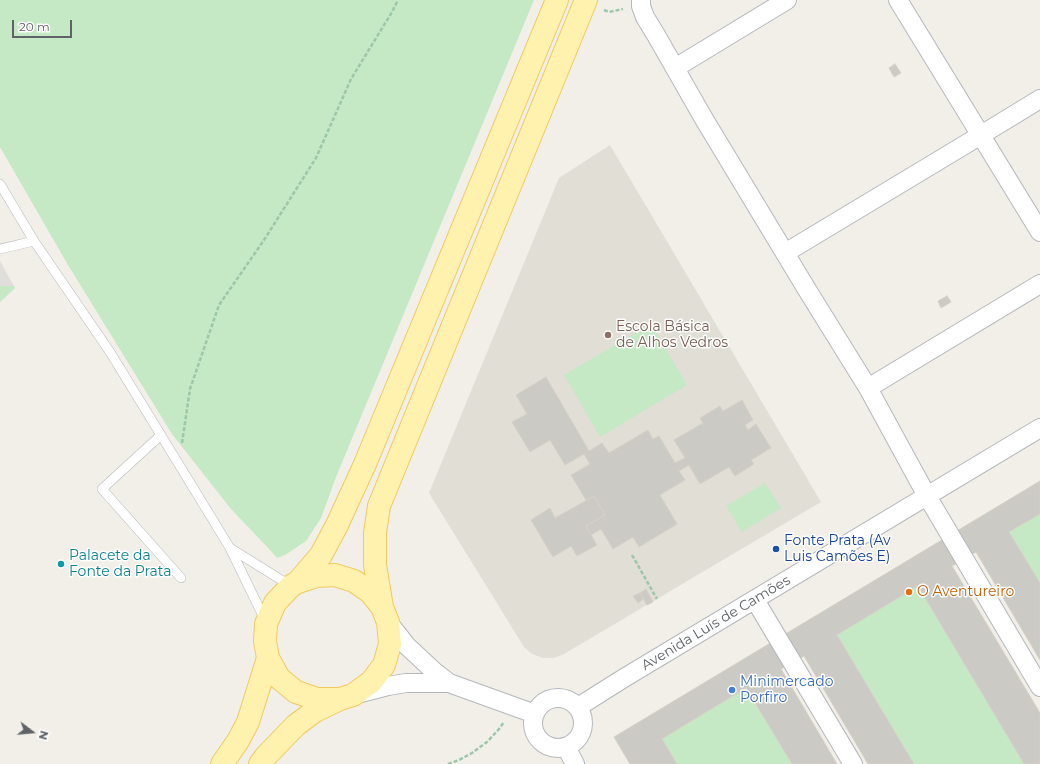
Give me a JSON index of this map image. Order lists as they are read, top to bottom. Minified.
{"streets":{"street":["Avenida Luís de Camões"]},"places":["Escola Básica de Alhos Vedros","Fonte Prata (Av Luis Camões E)","Palacete da Fonte da Prata","O Aventureiro","Minimercado Porfiro"],"scale_bar":"20 m","north":"right"}
